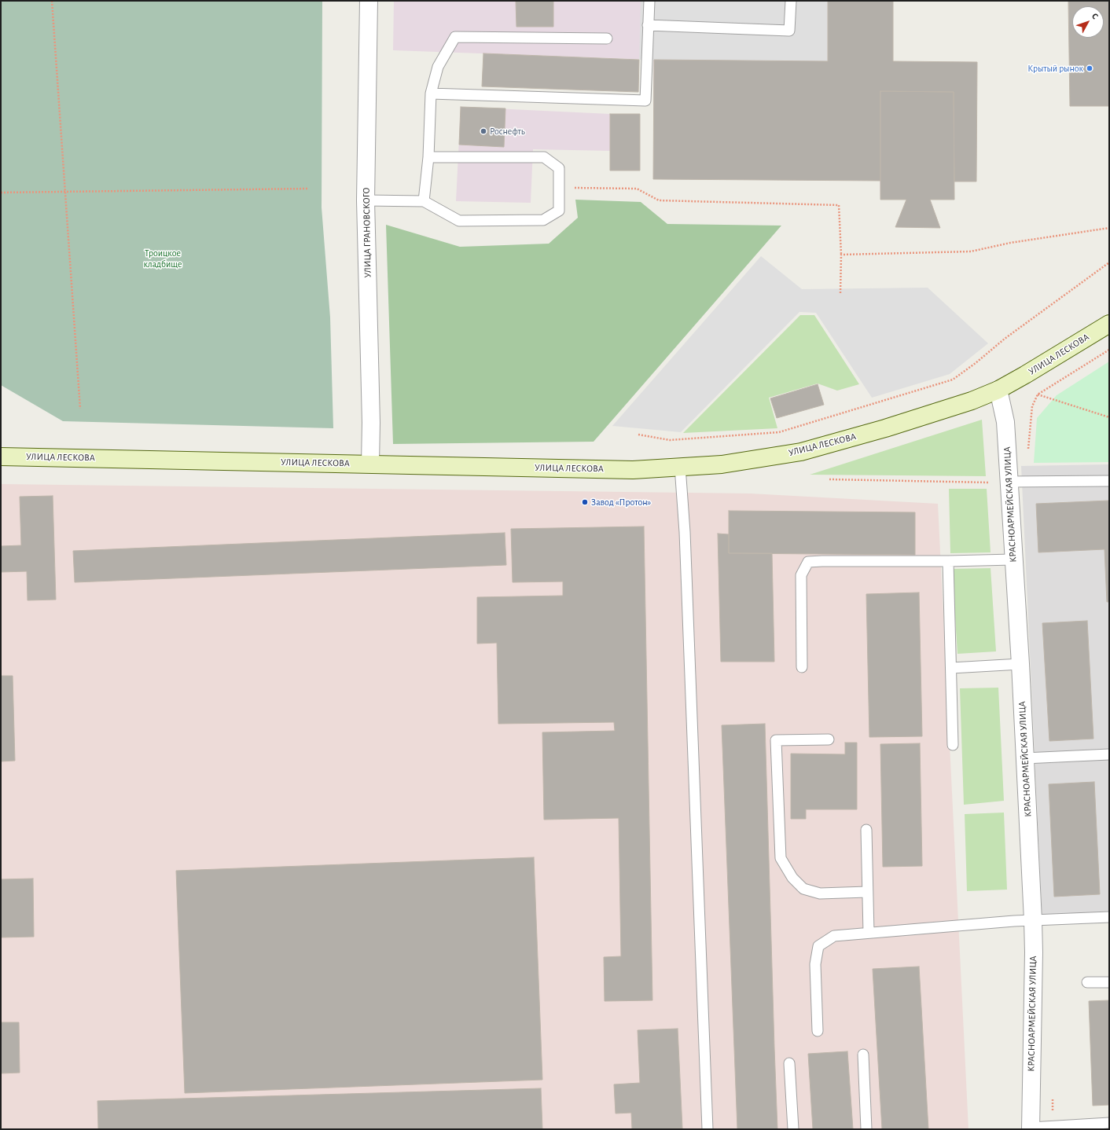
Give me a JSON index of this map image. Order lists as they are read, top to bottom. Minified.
{"streets":{"main road":["УЛИЦА ЛЕСКОВА"],"street":["УЛИЦА ГРАНОВСКОГО","КРАСНОАРМЕЙСКАЯ УЛИЦА"]},"crossings":[["УЛИЦА ГРАНОВСКОГО","УЛИЦА ЛЕСКОВА"],["УЛИЦА ЛЕСКОВА","КРАСНОАРМЕЙСКАЯ УЛИЦА"]],"parks":["Троицкое кладбище"],"places":["Крытый рынок","Роснефть","Завод «Протон»"],"north":"top right"}
